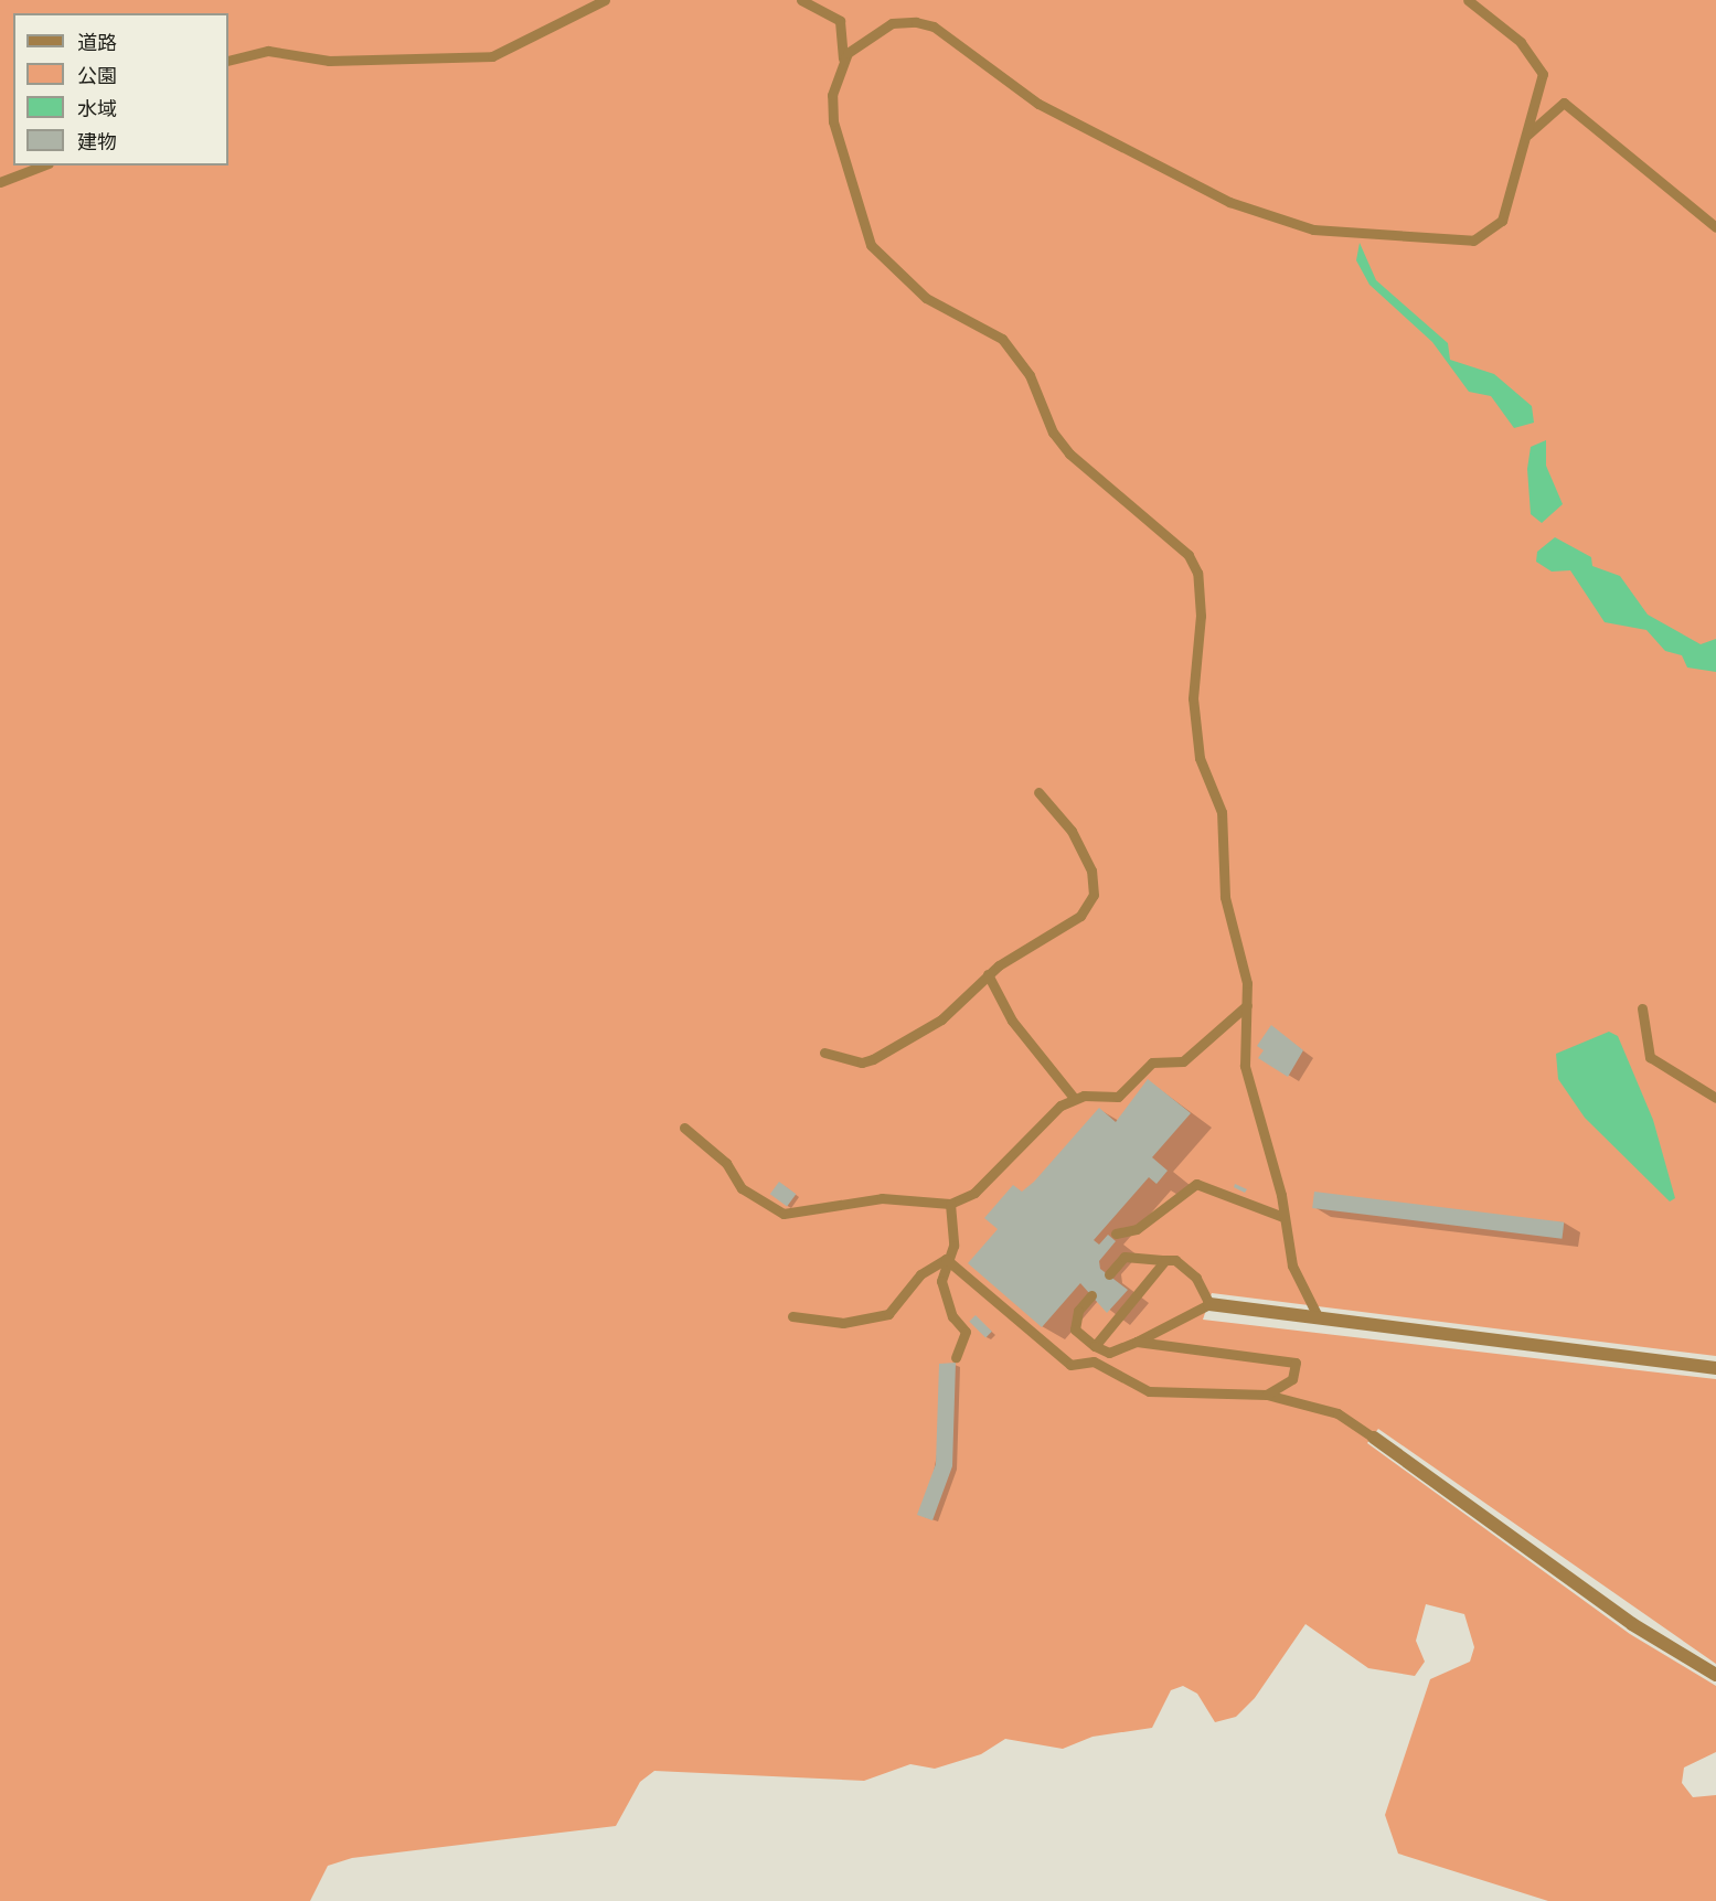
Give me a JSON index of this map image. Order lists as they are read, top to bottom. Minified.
{"legend":["道路","公園","水域","建物"]}
